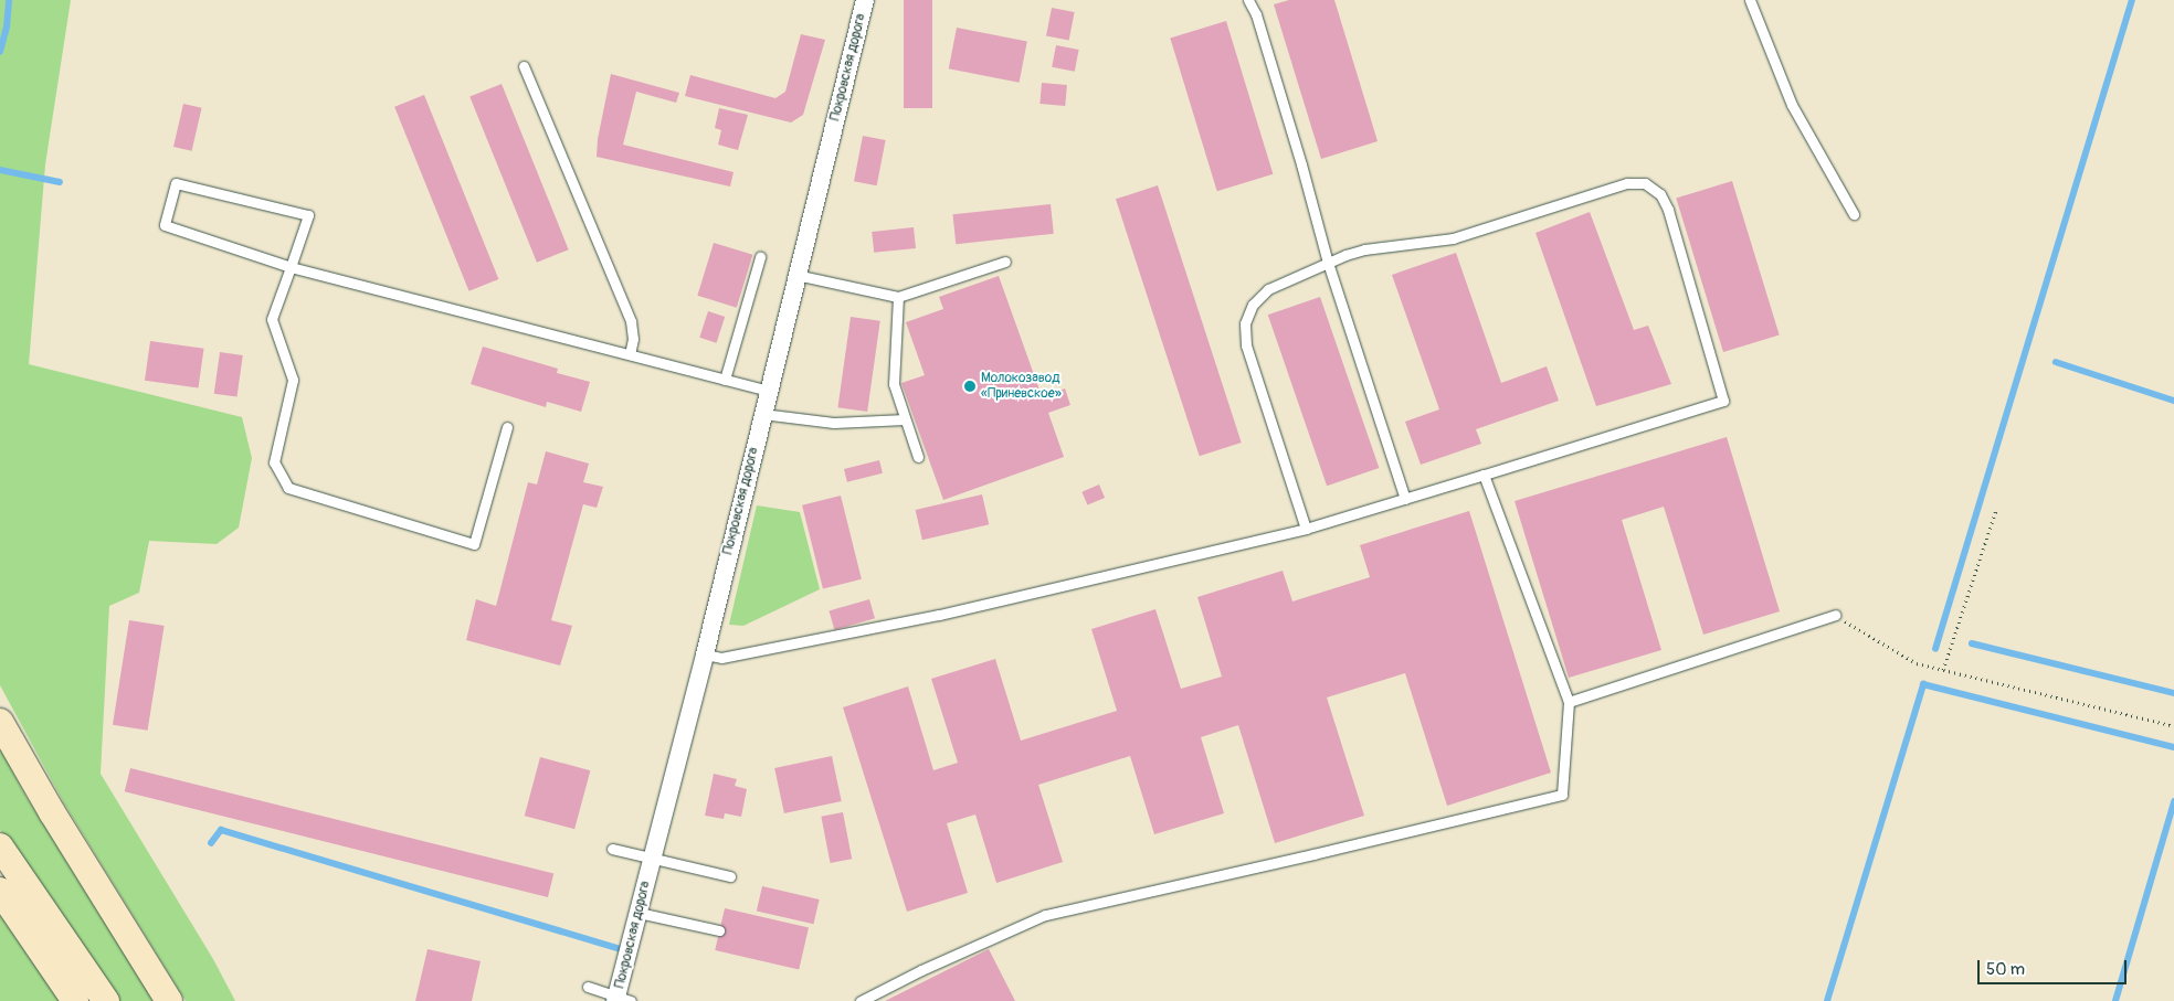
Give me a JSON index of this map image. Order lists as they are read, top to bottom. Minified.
{"streets":{"street":["Покровская дорога"]},"places":["Молокозавод «Приневское»"],"scale_bar":"50 m"}
